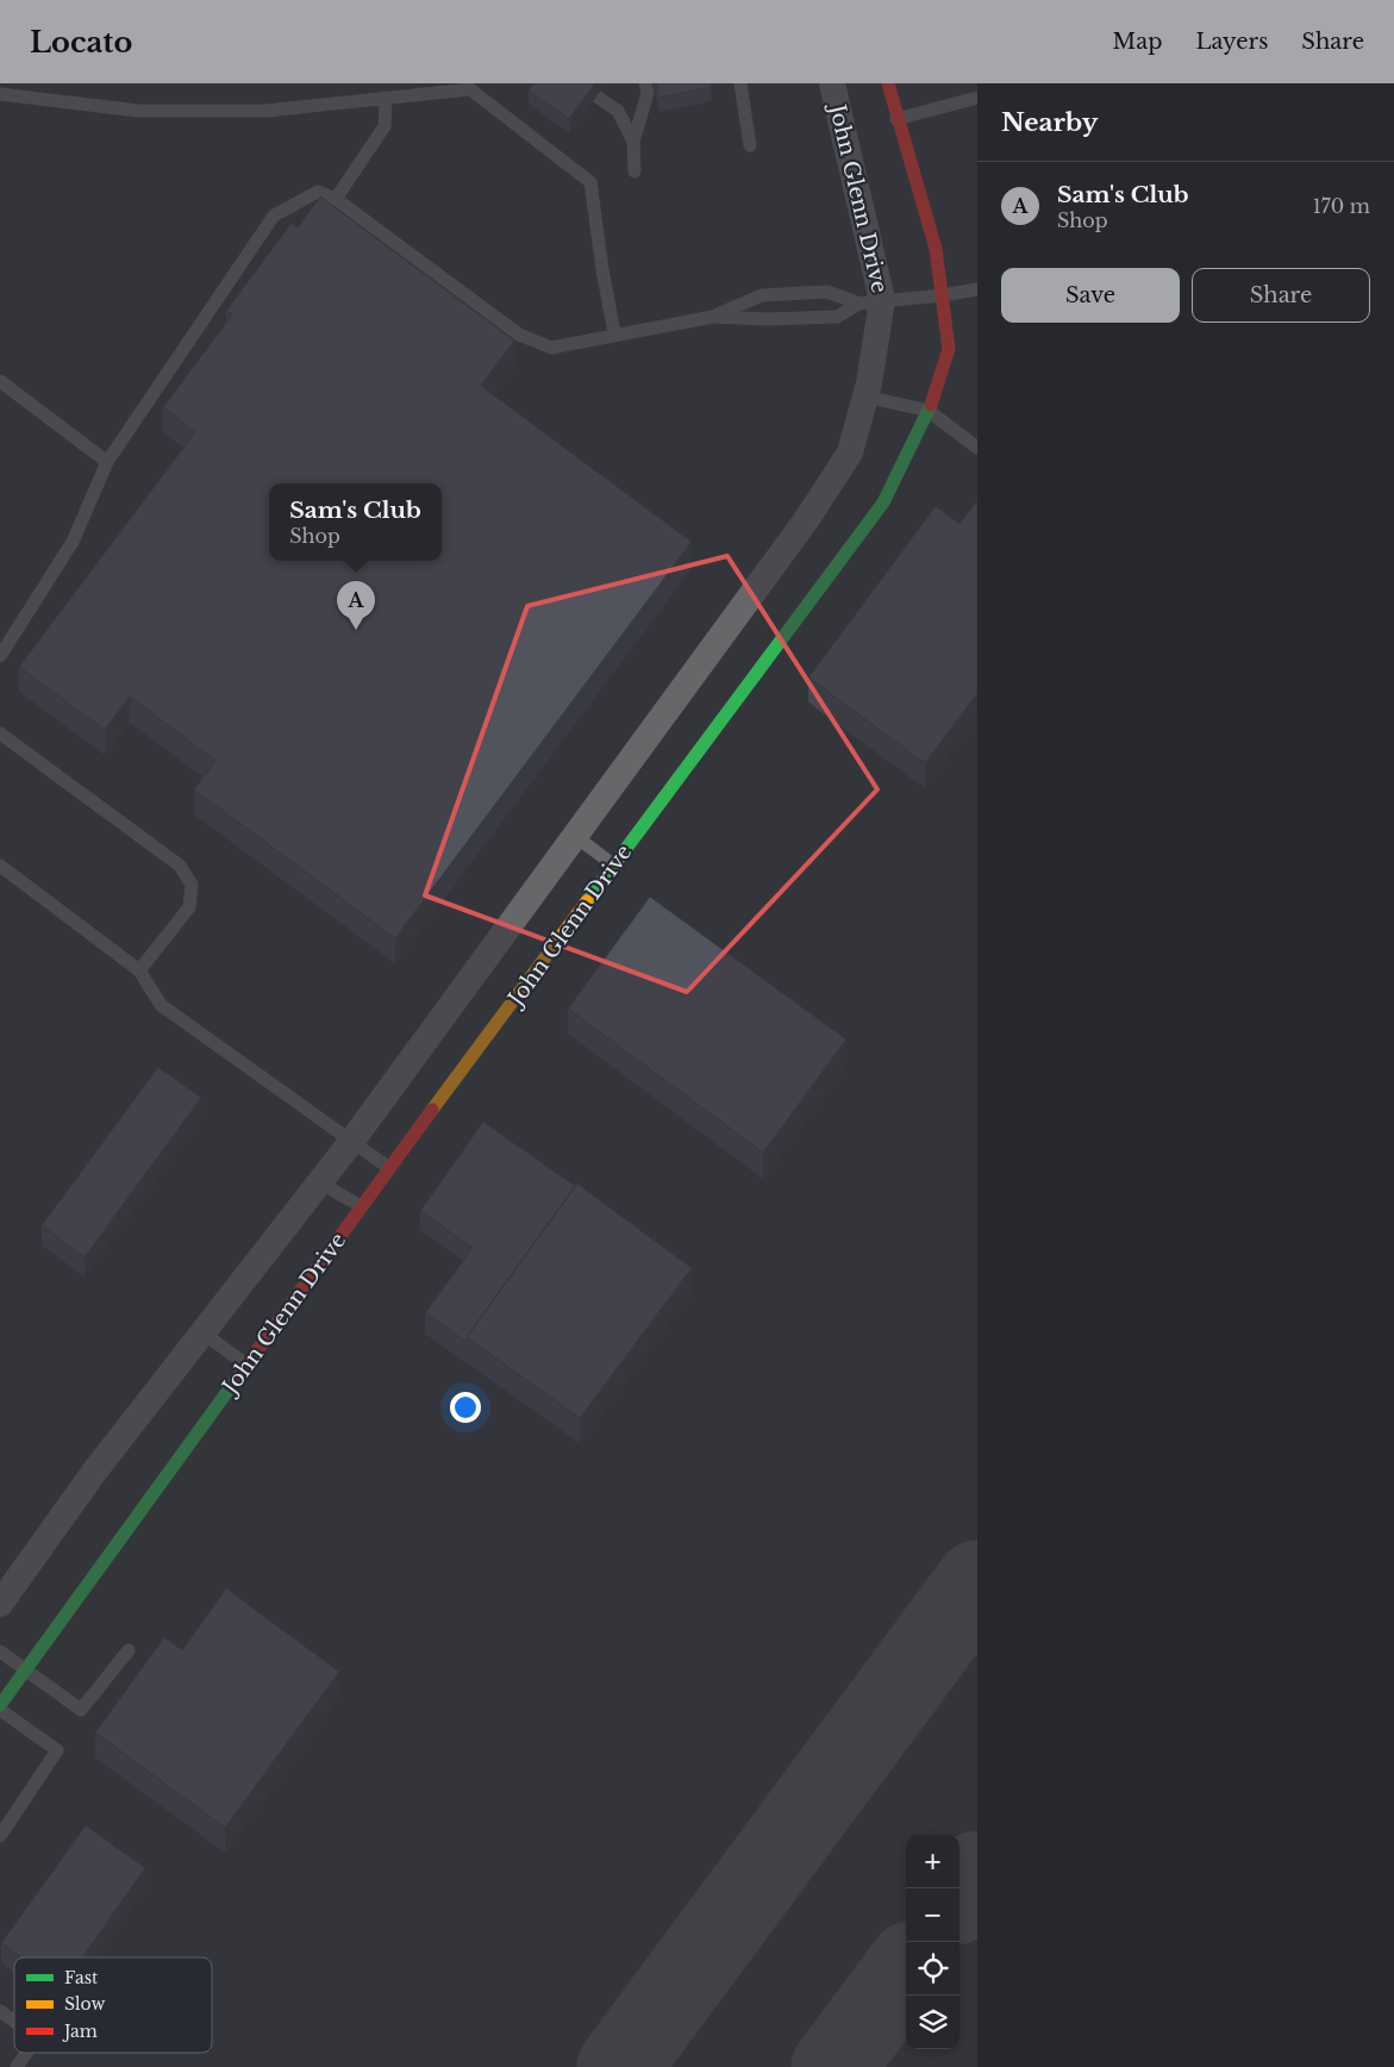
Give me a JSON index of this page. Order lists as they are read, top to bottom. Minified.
{"streets":{"street":["John Glenn Drive"]},"legend":["Fast","Slow","Jam"],"page":{"header":"Locato","nav":["Map","Layers","Share"],"heading":"Nearby","list":[{"mark":"A","name":"Sam's Club","note":"Shop","value":"170 m"}],"buttons":["Save","Share"],"popup":["Sam's Club","Shop"],"pins":"A","map_buttons":["+","−"]}}
